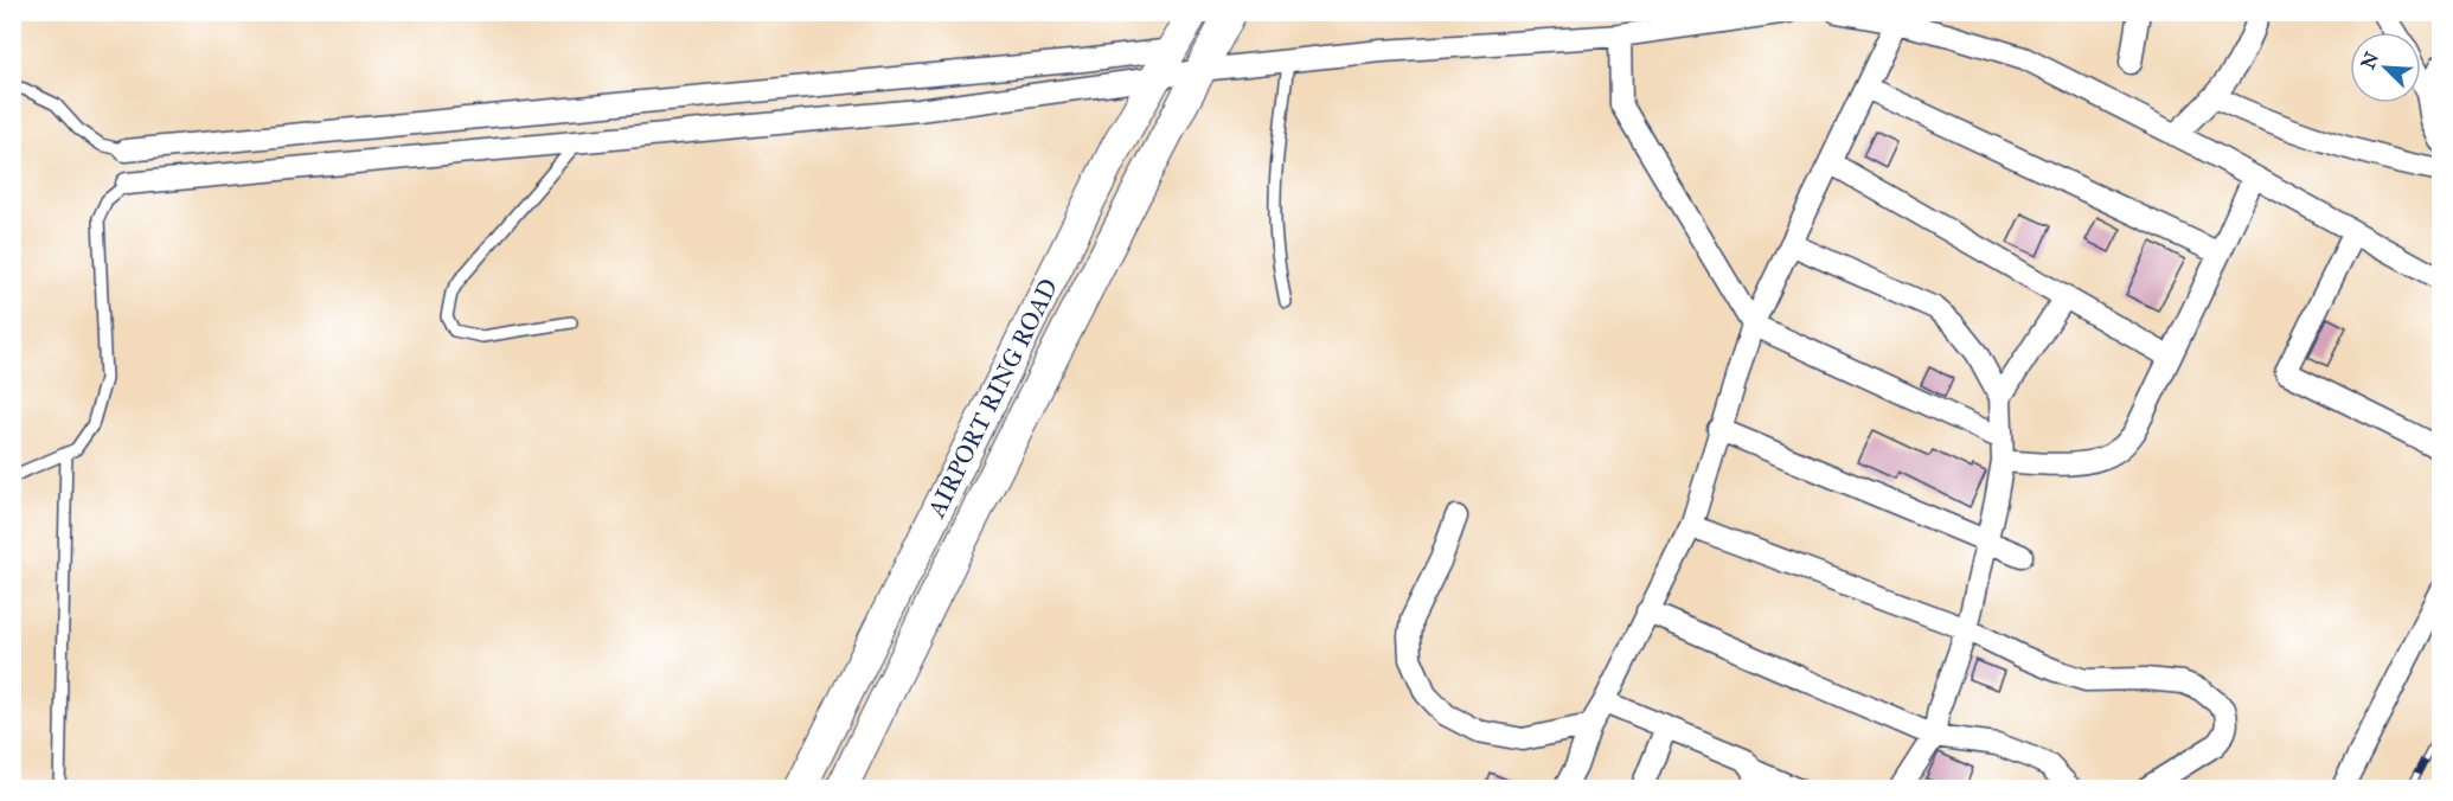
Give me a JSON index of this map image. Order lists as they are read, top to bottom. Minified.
{"streets":{"main road":["AIRPORT RING ROAD"]},"north":"top left"}
